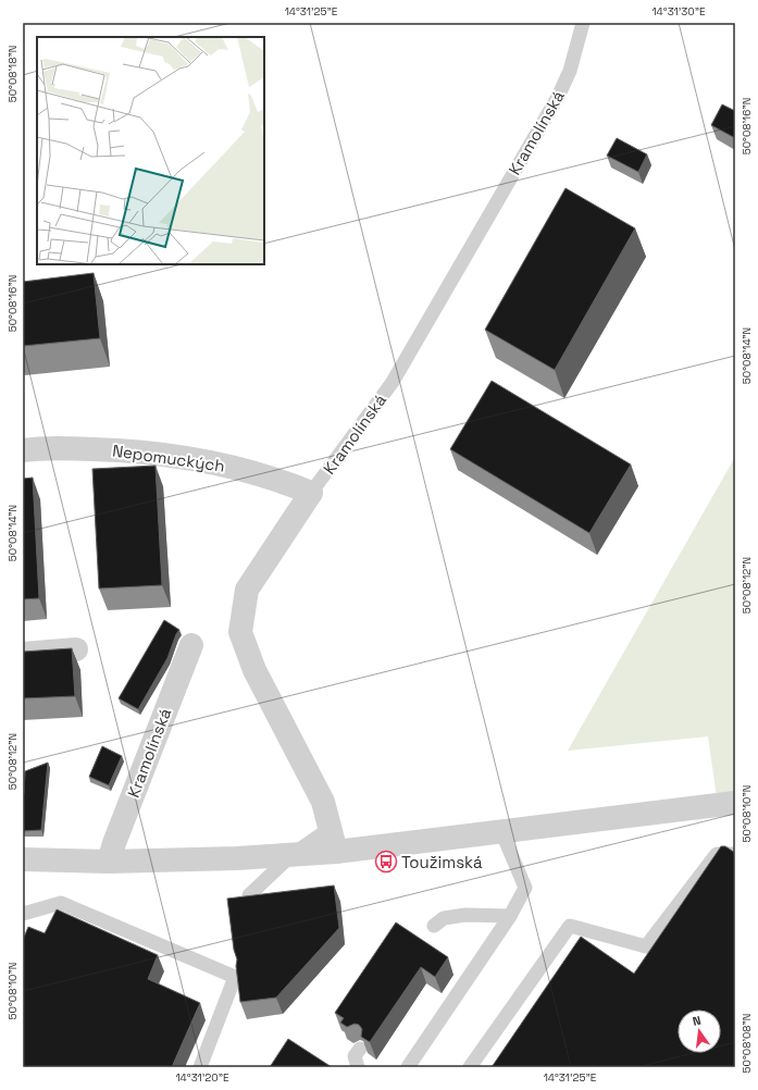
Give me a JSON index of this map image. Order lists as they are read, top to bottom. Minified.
{"streets":{"street":["Kramolínská","Nepomuckých"]},"crossings":[["Kramolínská","Nepomuckých"]],"places":{"bus stop":["Toužimská"]},"north":"top","coordinates":["14°31'25\"E","14°31'30\"E","50°08'18\"N","50°08'16\"N","50°08'14\"N","50°08'12\"N","50°08'10\"N","50°08'08\"N","14°31'20\"E"]}
